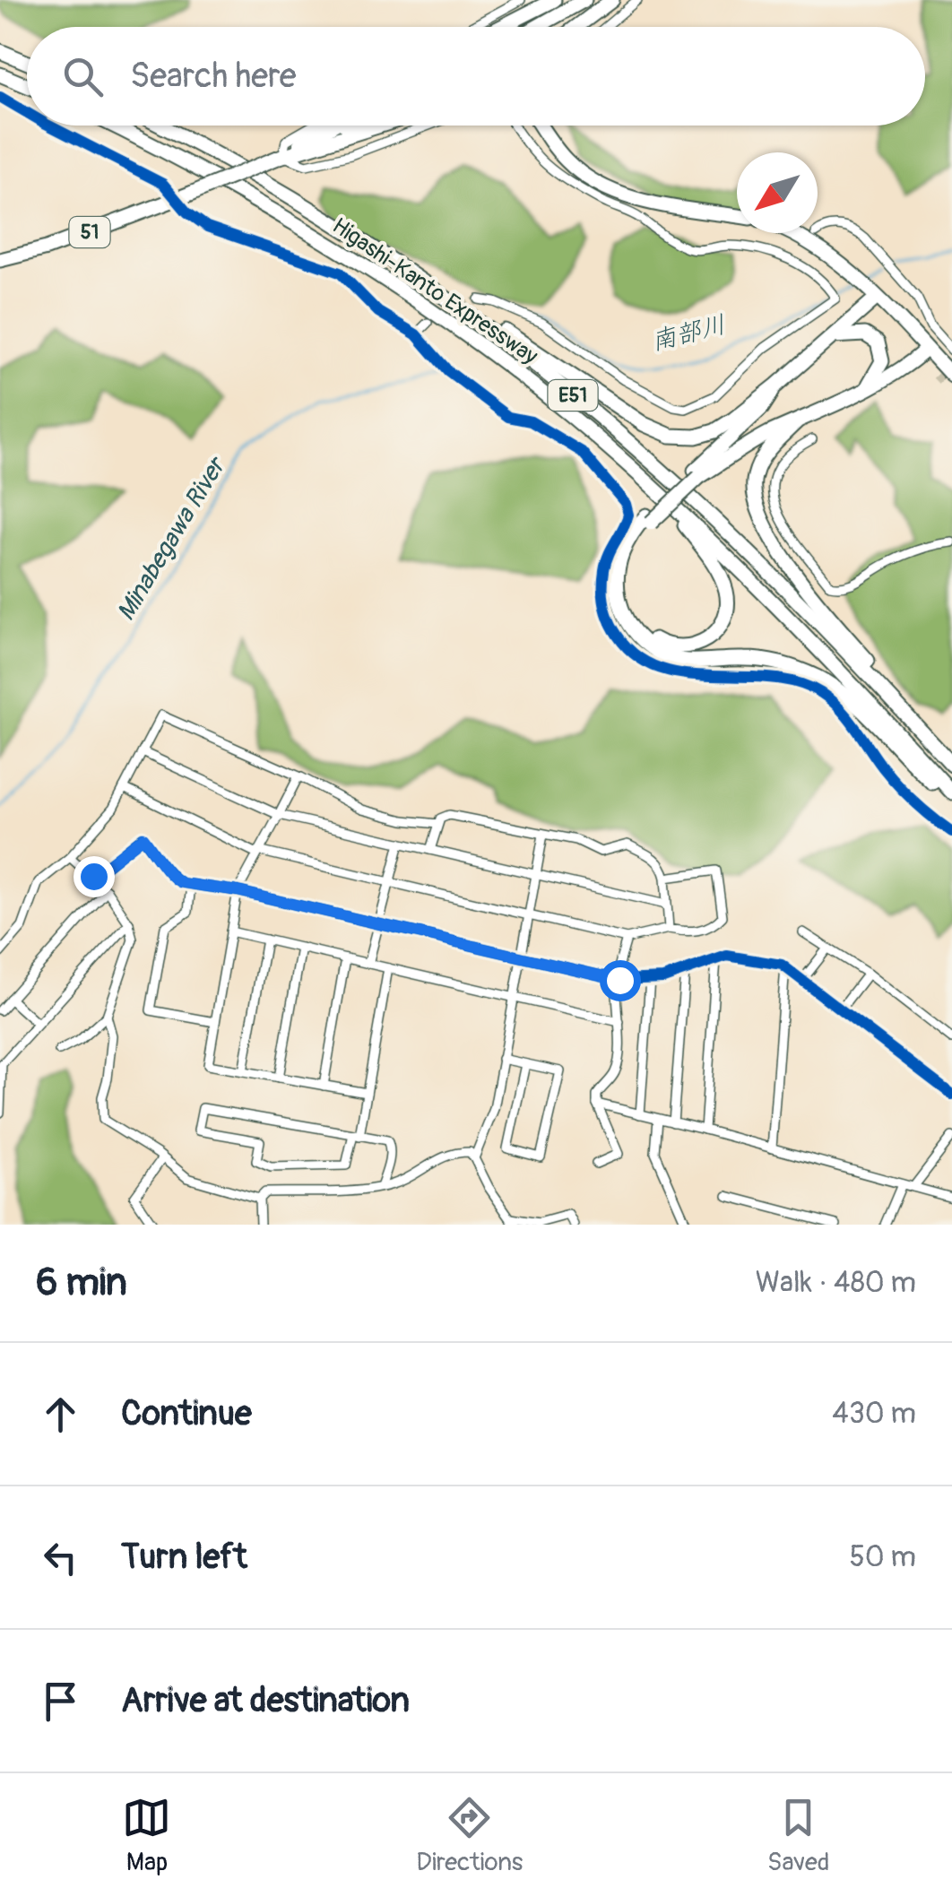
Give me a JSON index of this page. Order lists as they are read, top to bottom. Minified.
{"streets":{"highway":["51","Higashi-Kanto Expressway","E51"]},"water":["南部川","Minabegawa River"],"north":"bottom left","page":{"search":"Search here","heading":["6 min","Walk · 480 m"],"list":[["Continue","430 m"],["Turn left","50 m"],"Arrive at destination"],"nav":["Map","Directions","Saved"]}}
